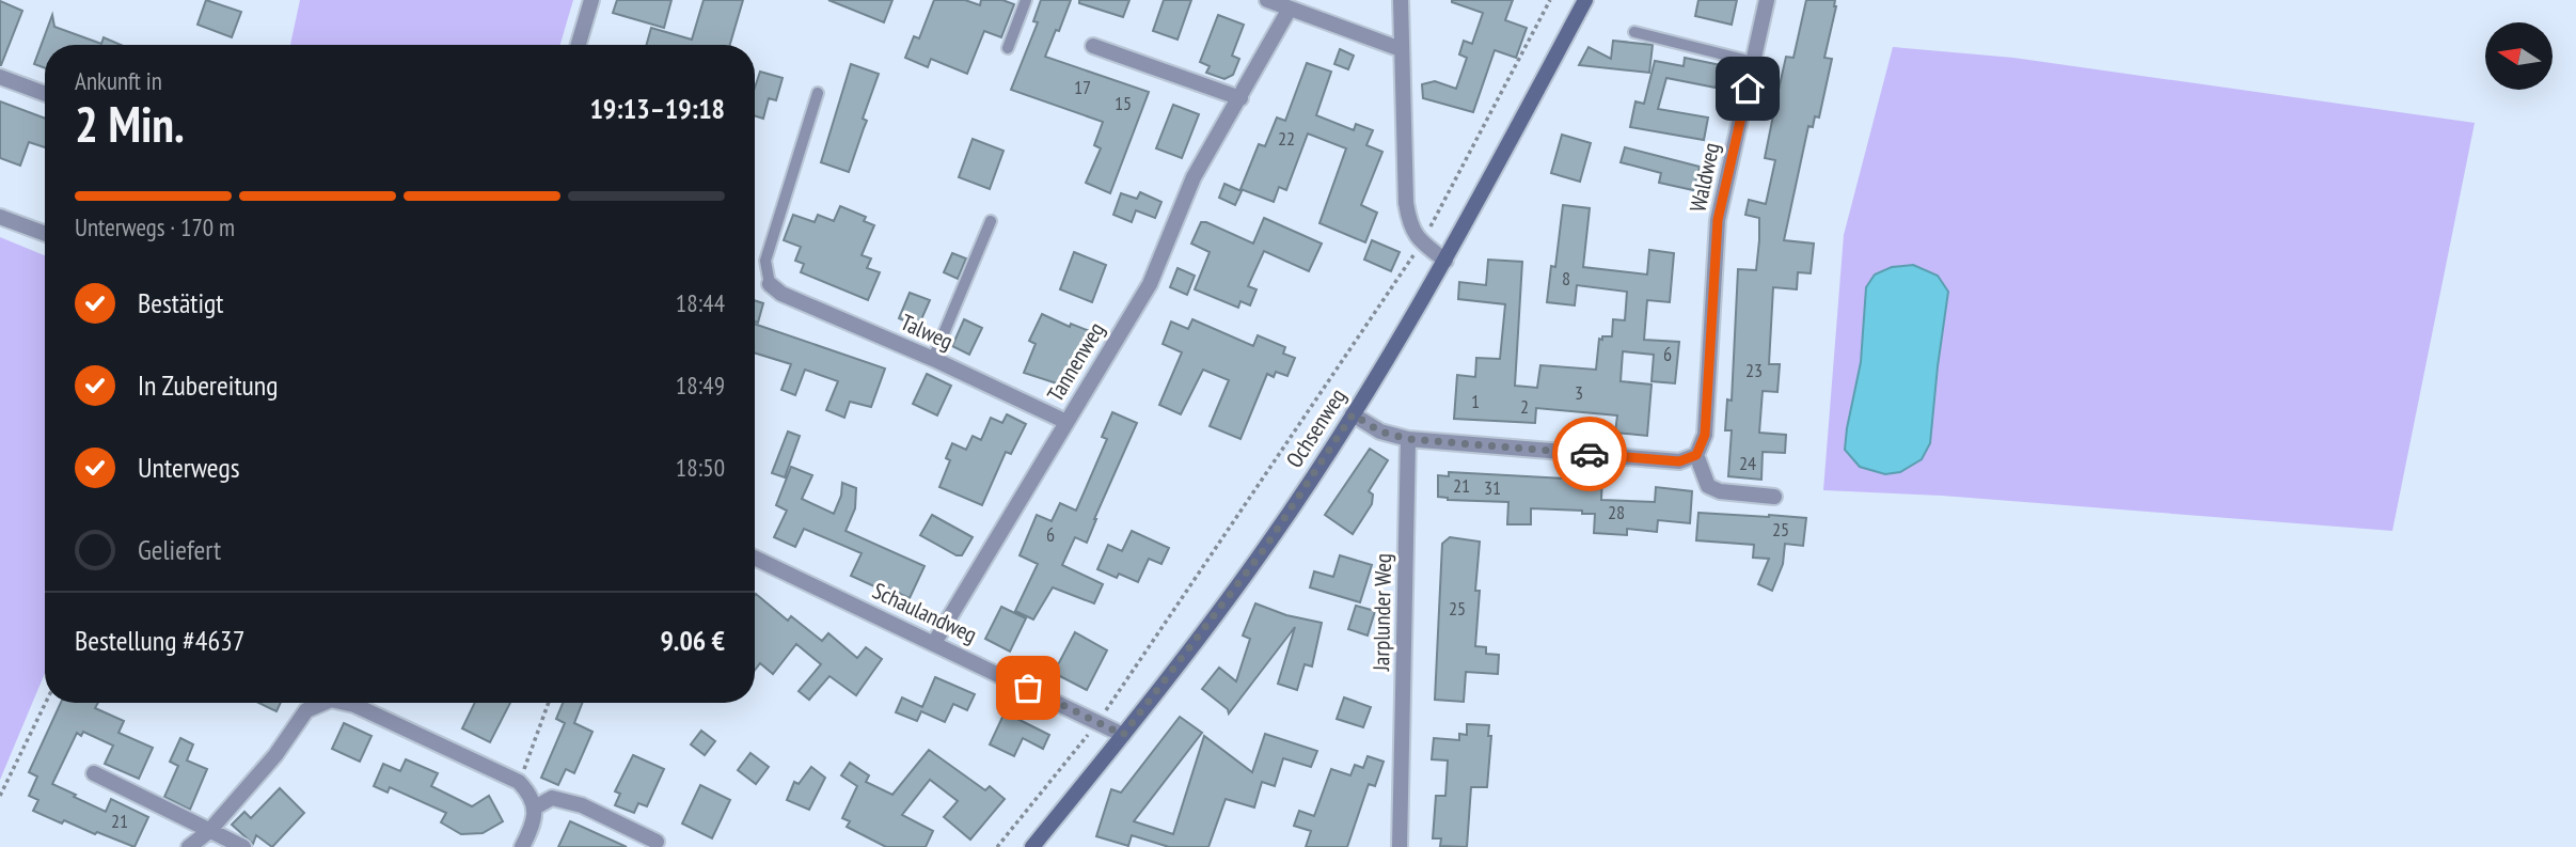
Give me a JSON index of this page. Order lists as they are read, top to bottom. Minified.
{"streets":{"main road":["Ochsenweg"],"street":["Waldweg","Talweg","Tannenweg","Jarplunder Weg","Schaulandweg"]},"crossings":[["Talweg","Tannenweg"],["Tannenweg","Schaulandweg"],["Ochsenweg","Schaulandweg"]],"house_numbers":["17","15","22","8","6","23","3","1","2","24","21","31","28","25","6","25","21"],"north":"left","page":{"heading":["2 Min.","Ankunft in","19:13–19:18"],"panel":["Bestellung #4637","9.06 €"],"bar":"Unterwegs · 170 m","list":[["Bestätigt","18:44"],["In Zubereitung","18:49"],["Unterwegs","18:50"],"Geliefert"]}}
